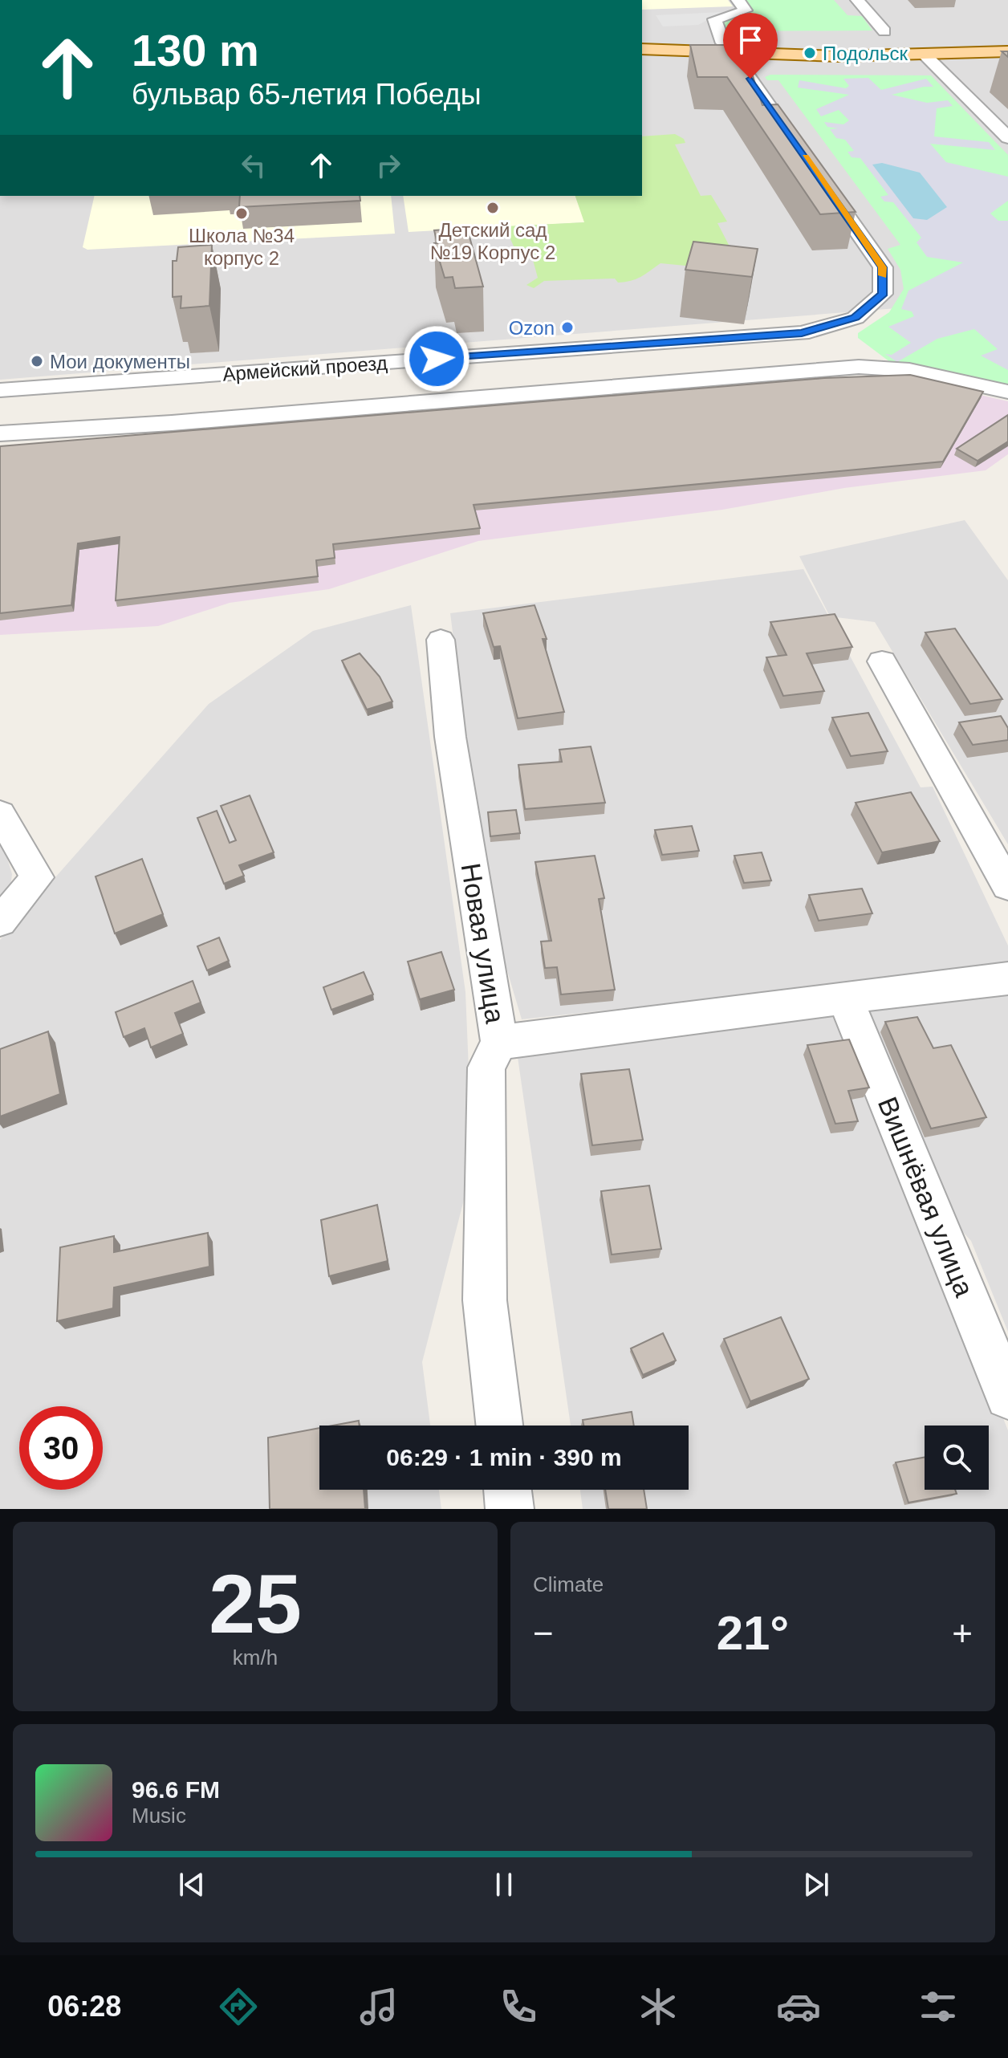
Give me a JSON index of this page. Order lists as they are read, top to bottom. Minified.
{"streets":{"street":["Армейский проезд","Новая улица","Вишнёвая улица"]},"places":["Подольск","Детский сад №19 Корпус 2","Школа №34 корпус 2","Ozon","Мои документы"],"page":{"turn":["130 m","бульвар 65-летия Победы"],"limit":"30","trip":"06:29 · 1 min · 390 m","tile":[["25","km/h"],"Climate"],"heat":["−","21°","+"],"song":["96.6 FM","Music"],"tabs":"06:28"}}
